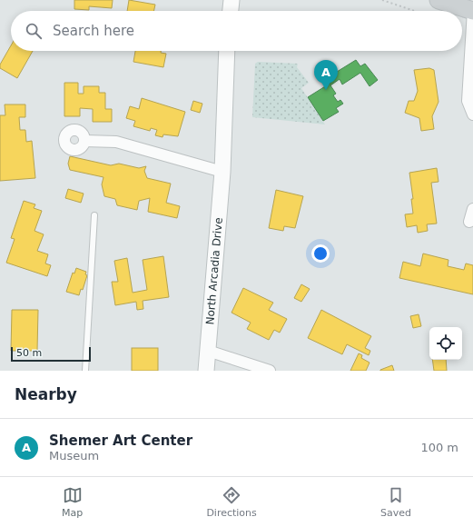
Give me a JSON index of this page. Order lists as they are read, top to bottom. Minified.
{"streets":{"street":["North Arcadia Drive"]},"scale_bar":"50 m","page":{"search":"Search here","pins":"A","scale":"50 m","heading":"Nearby","list":[{"mark":"A","name":"Shemer Art Center","note":"Museum","value":"100 m"}],"nav":["Map","Directions","Saved"]}}
